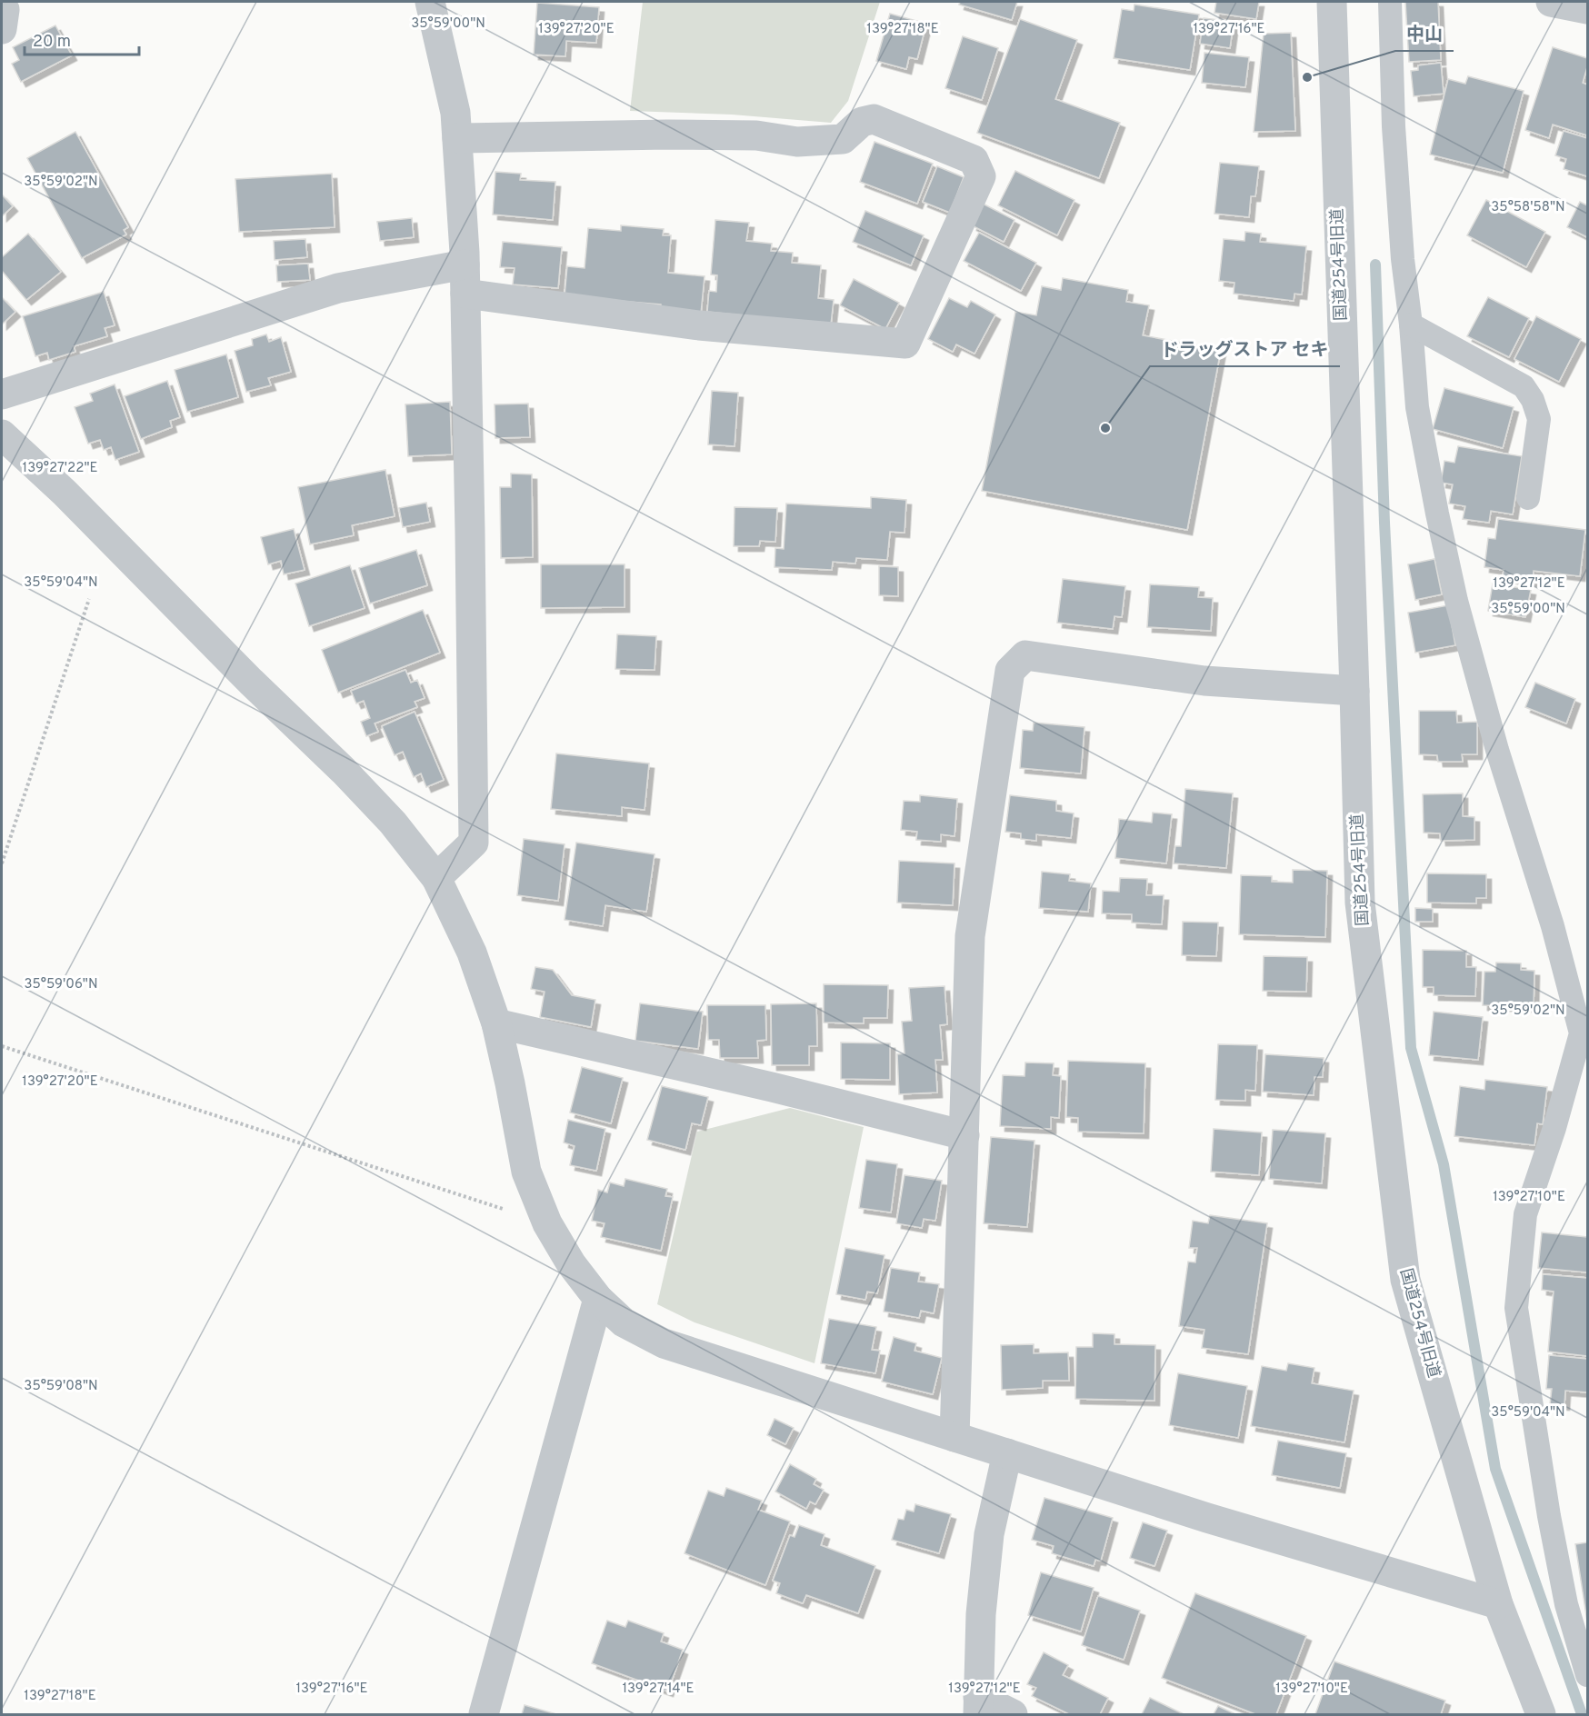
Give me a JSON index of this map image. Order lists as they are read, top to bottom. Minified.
{"streets":{"street":["国道254号旧道"]},"places":["中山","ドラッグストア セキ"],"scale_bar":"20 m","coordinates":["35°59'00\"N","139°27'20\"E","139°27'18\"E","139°27'16\"E","35°59'02\"N","35°58'58\"N","139°27'22\"E","35°59'04\"N","139°27'12\"E","35°59'06\"N","139°27'10\"E","35°59'08\"N","139°27'14\"E"]}
